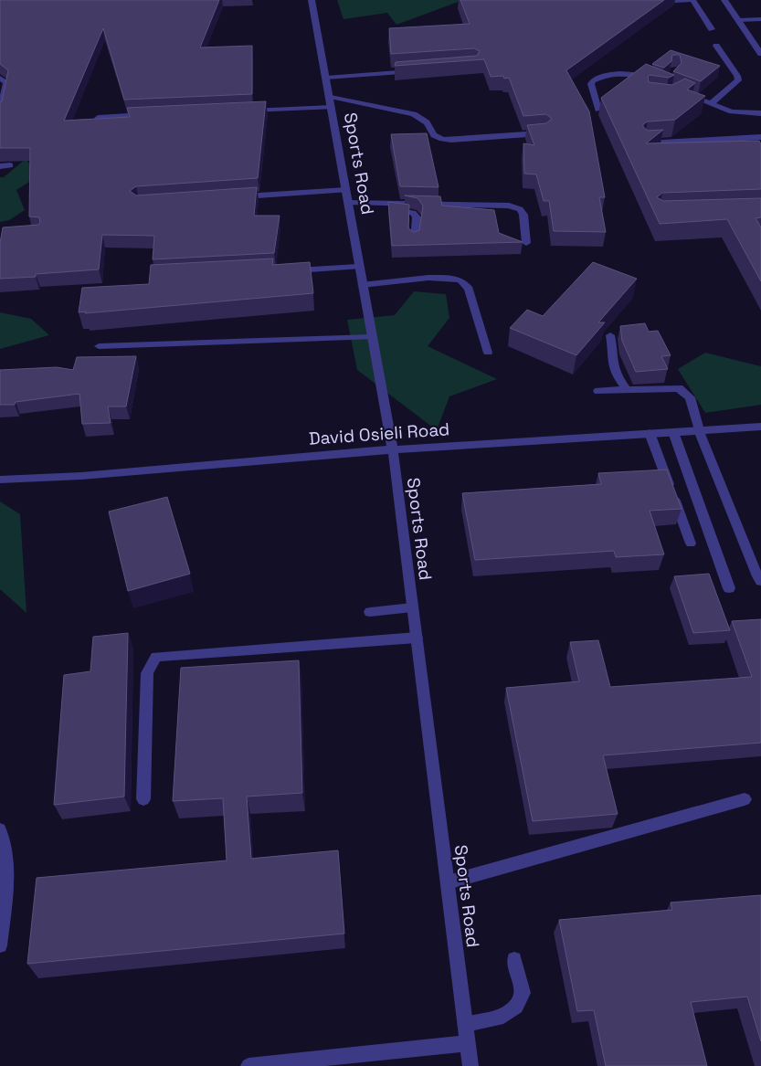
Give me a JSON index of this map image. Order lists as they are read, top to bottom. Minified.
{"streets":{"street":["Sports Road","David Osieli Road"]},"crossings":[["Sports Road","David Osieli Road"]]}
